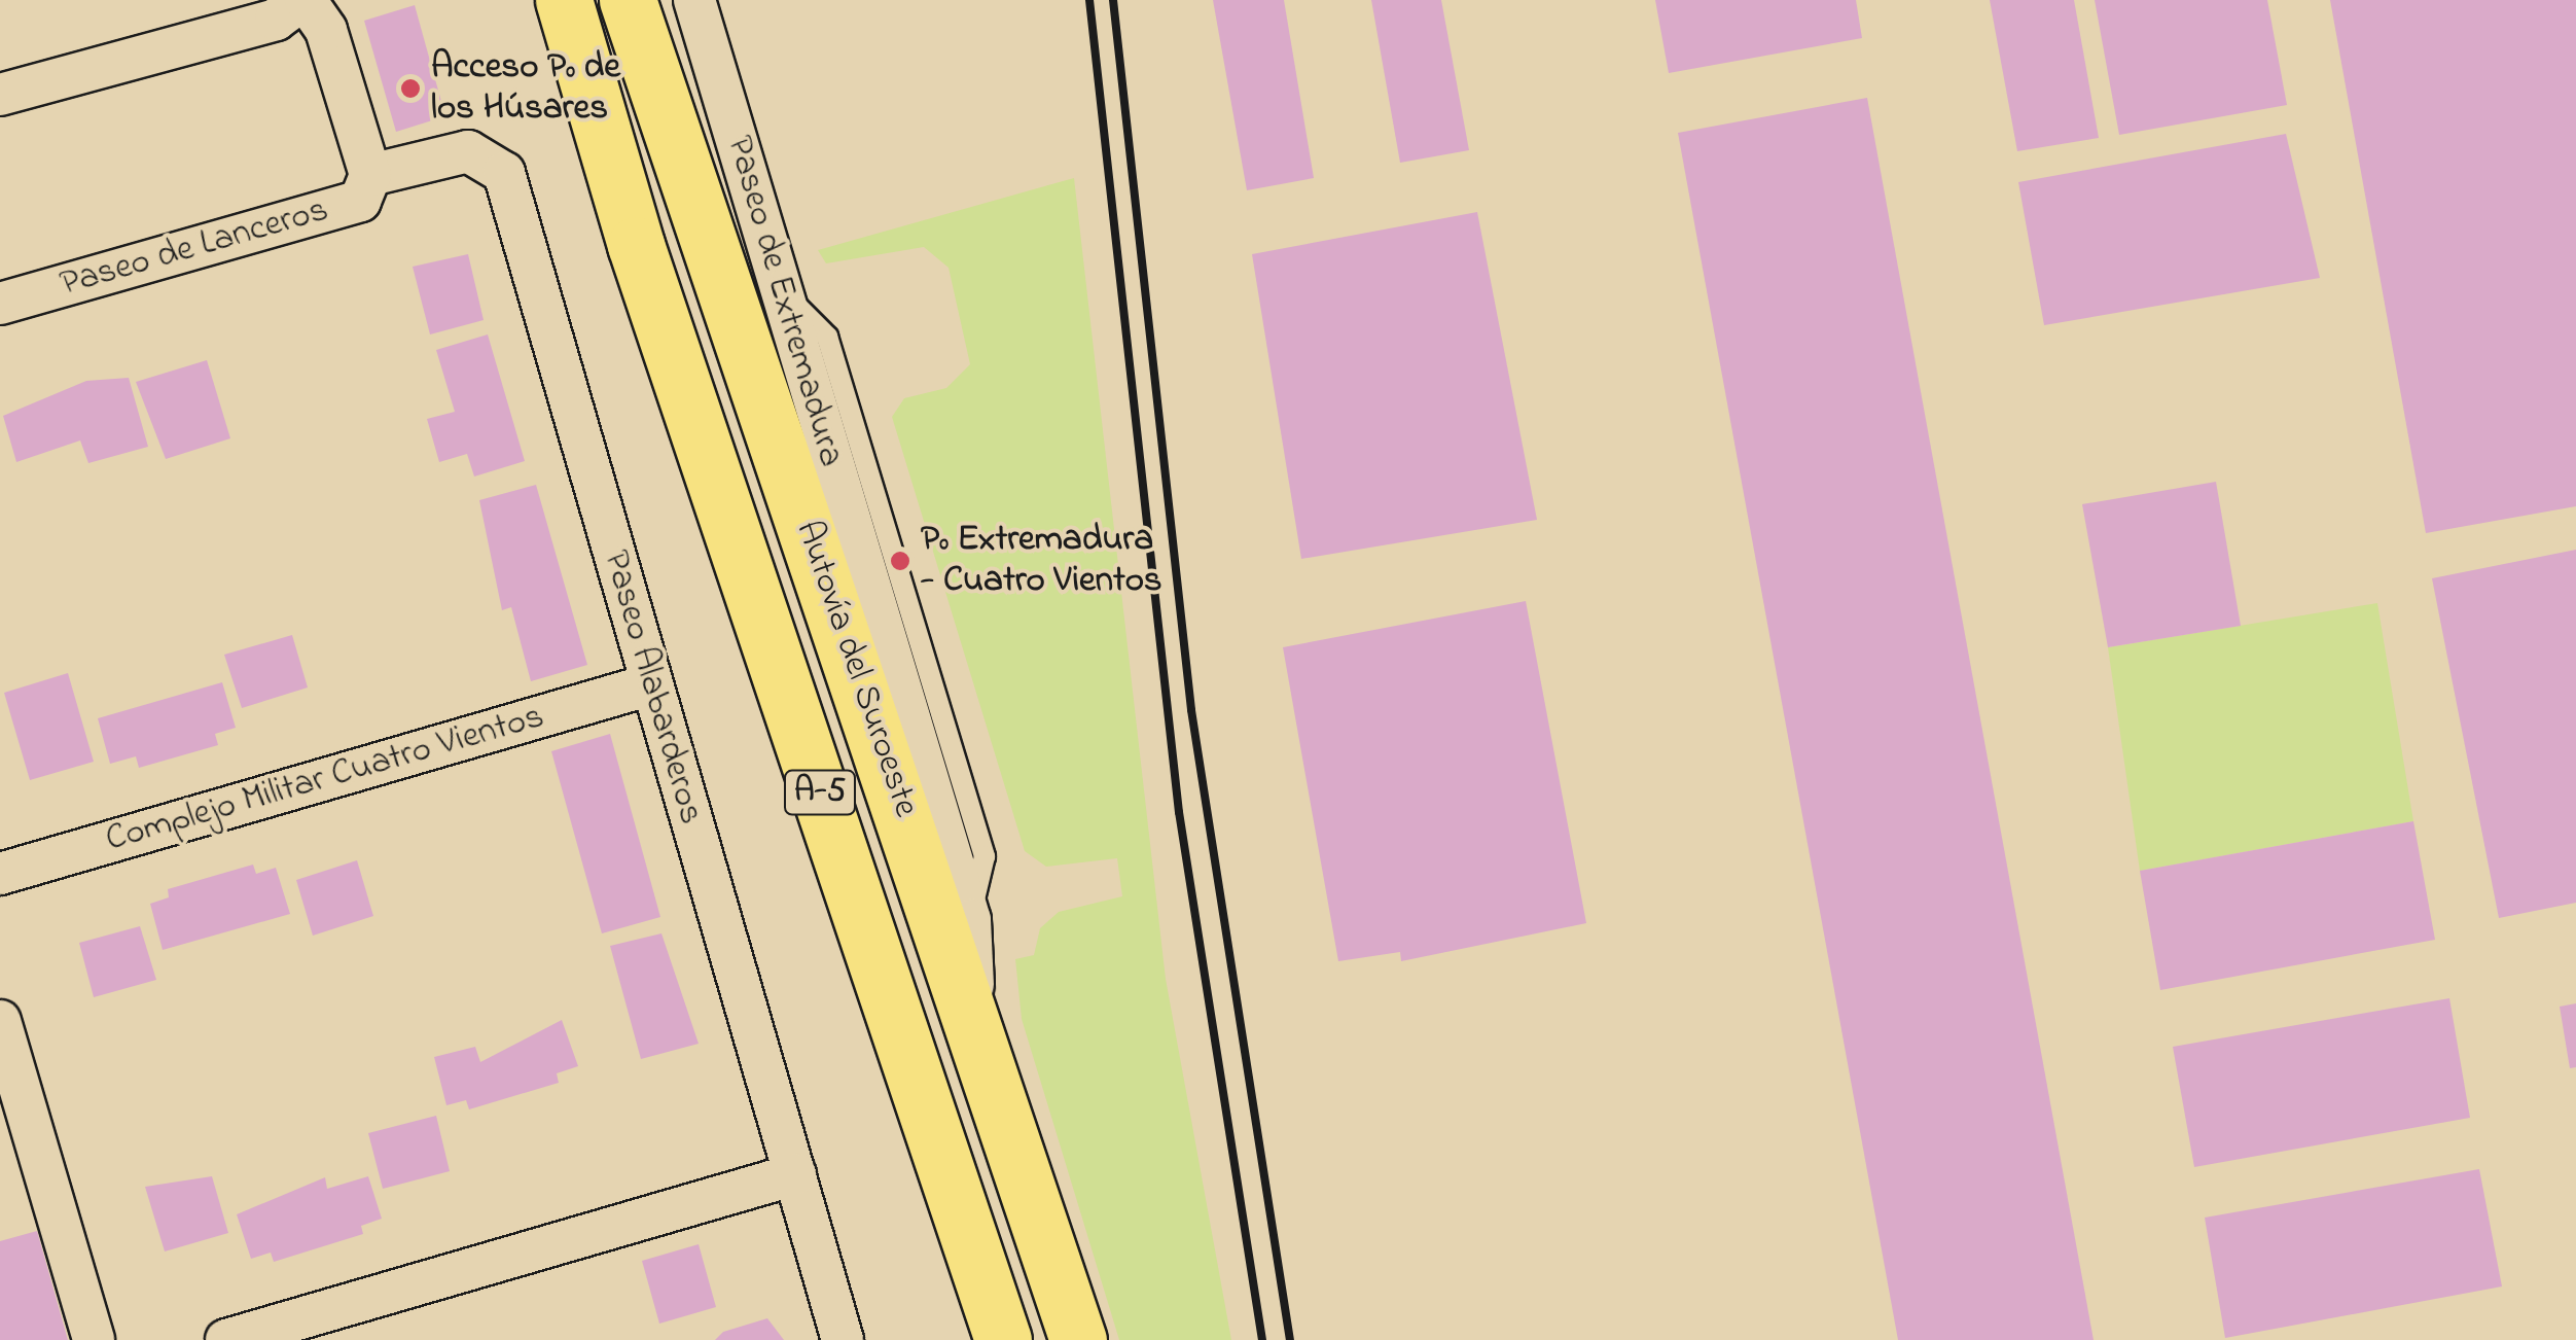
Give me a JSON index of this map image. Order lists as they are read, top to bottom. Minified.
{"streets":{"highway":["Autovía del Suroeste","A-5"],"street":["Paseo de Lanceros","Paseo de Extremadura","Paseo Alabarderos","Complejo Militar Cuatro Vientos"]},"crossings":[["Paseo de Lanceros","Paseo Alabarderos"],["Paseo de Extremadura","Autovía del Suroeste"],["Paseo Alabarderos","Complejo Militar Cuatro Vientos"]],"places":["Acceso Pº de los Húsares","Pº Extremadura - Cuatro Vientos"]}
